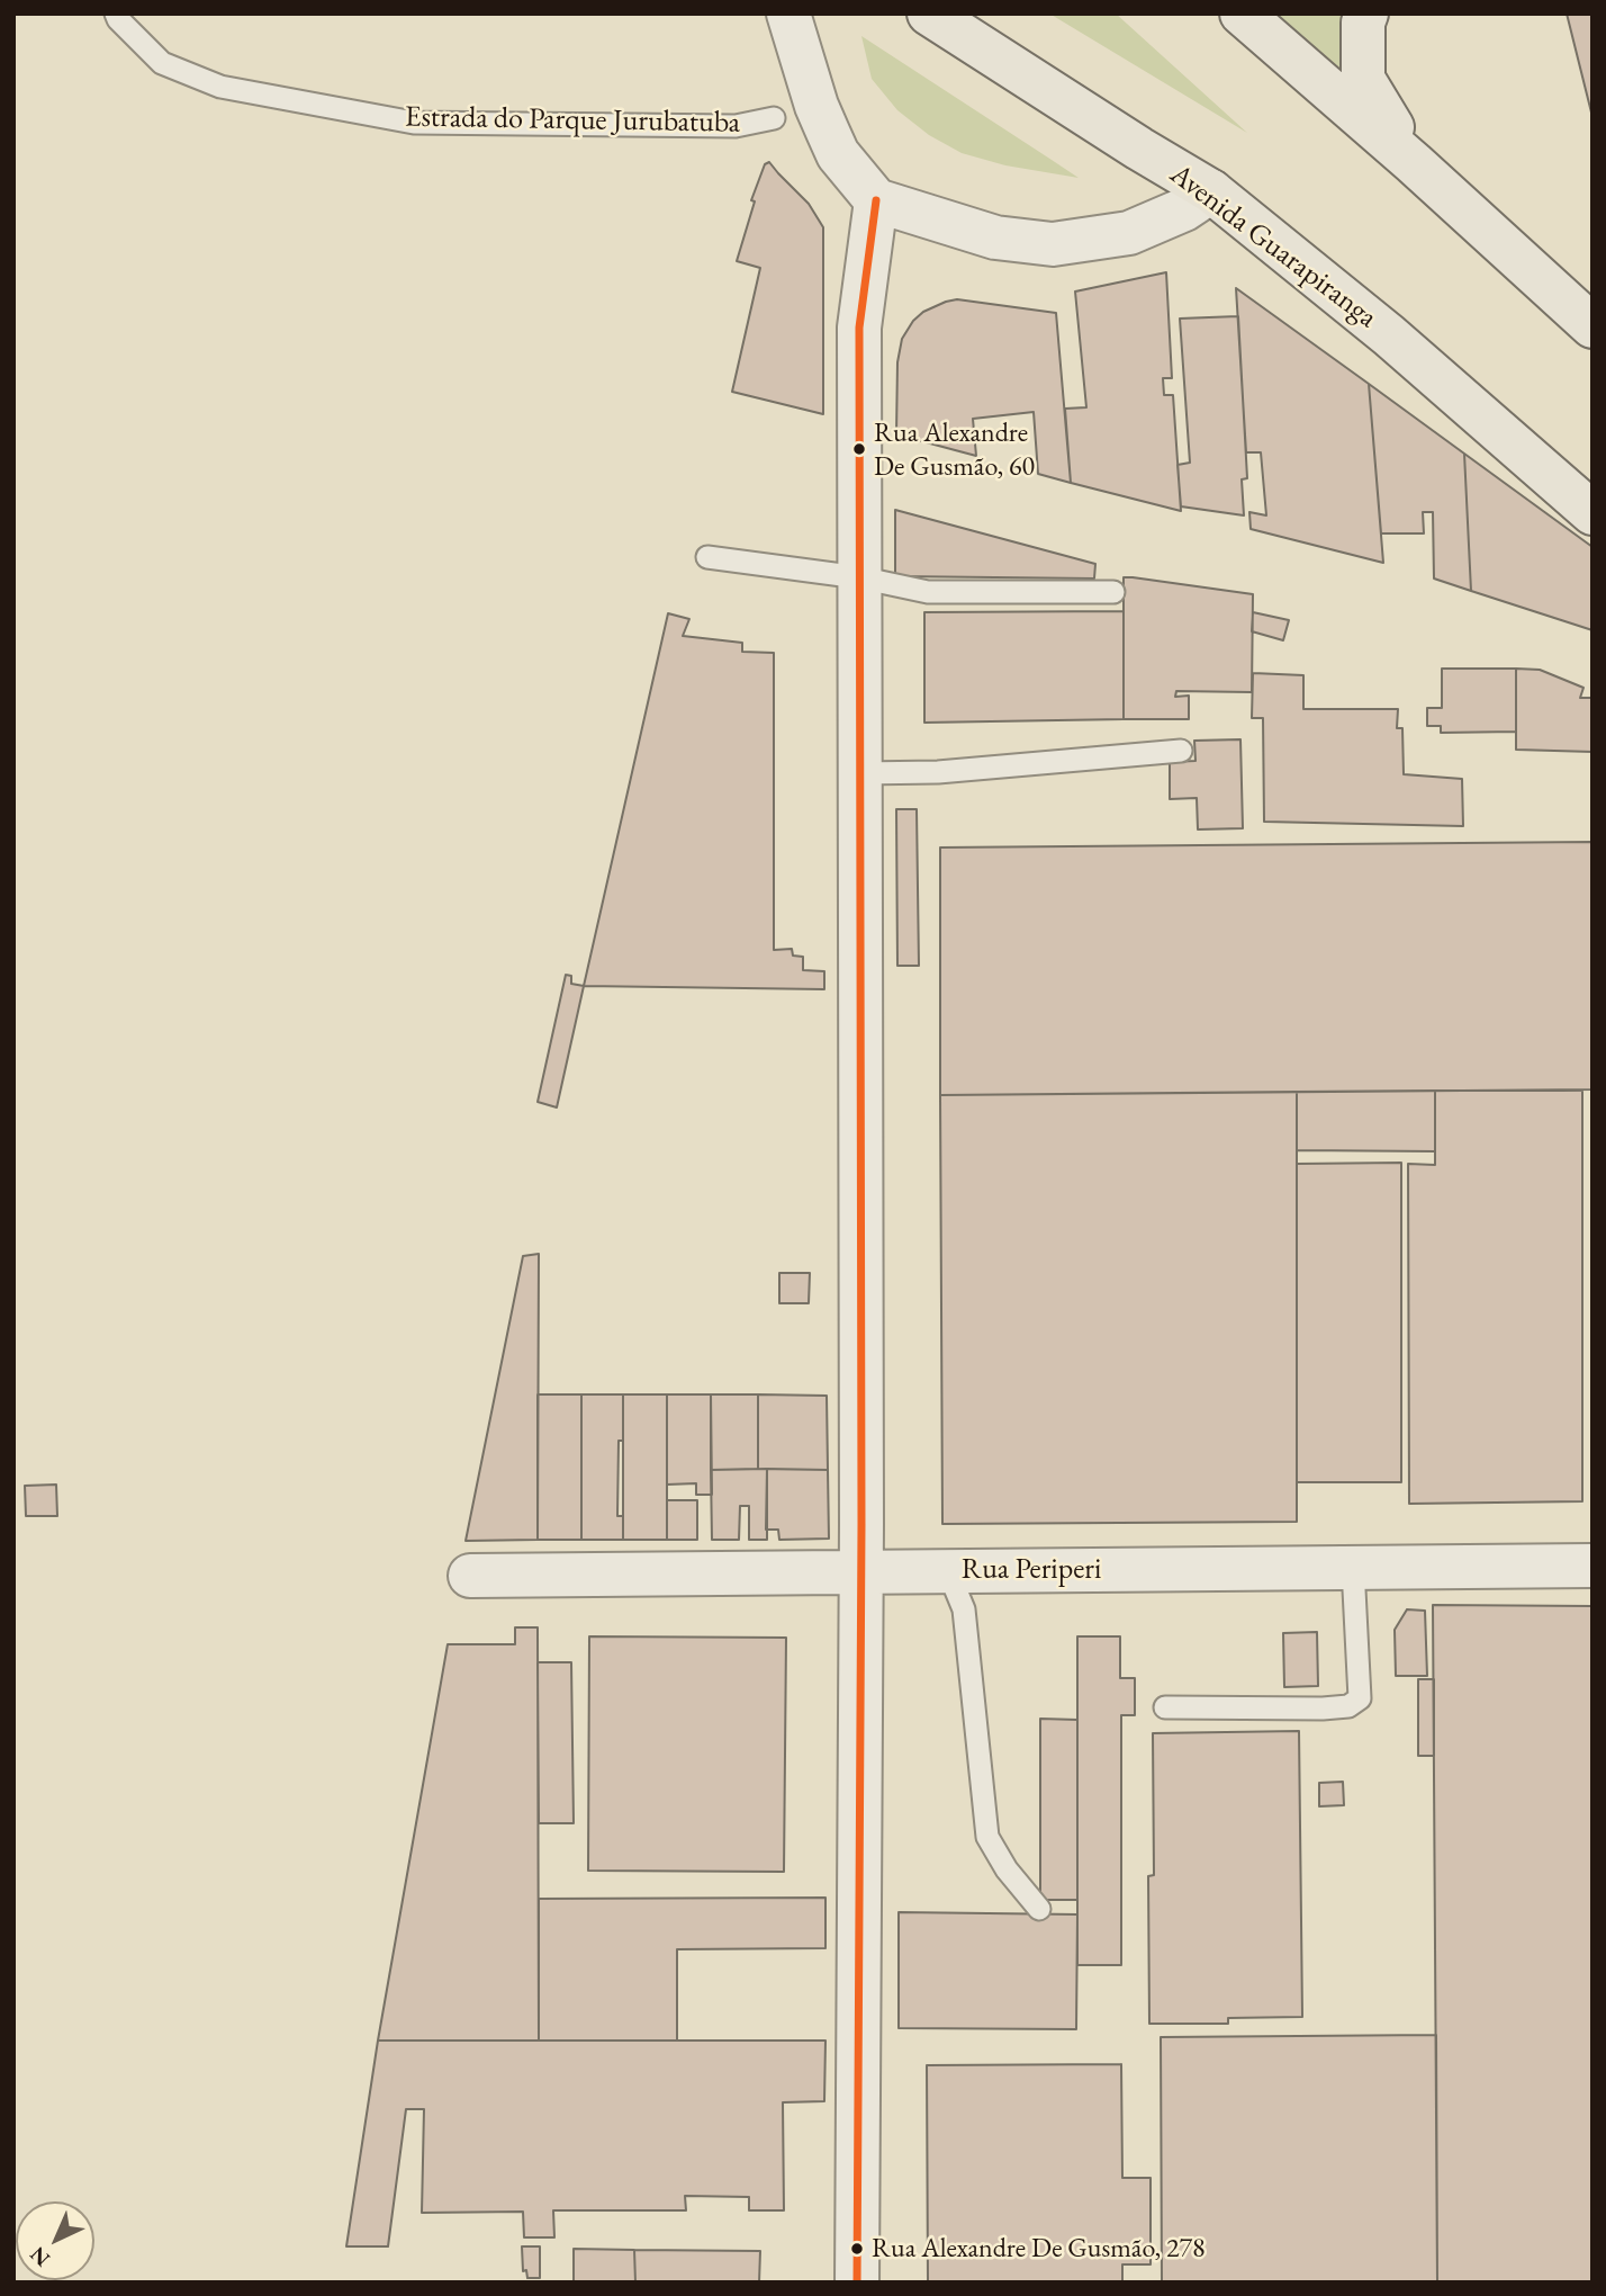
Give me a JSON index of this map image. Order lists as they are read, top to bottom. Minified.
{"streets":{"main road":["Avenida Guarapiranga"],"street":["Rua Periperi"],"lane":["Estrada do Parque Jurubatuba"]},"places":["Rua Alexandre De Gusmão, 60","Rua Alexandre De Gusmão, 278"],"north":"bottom left"}
